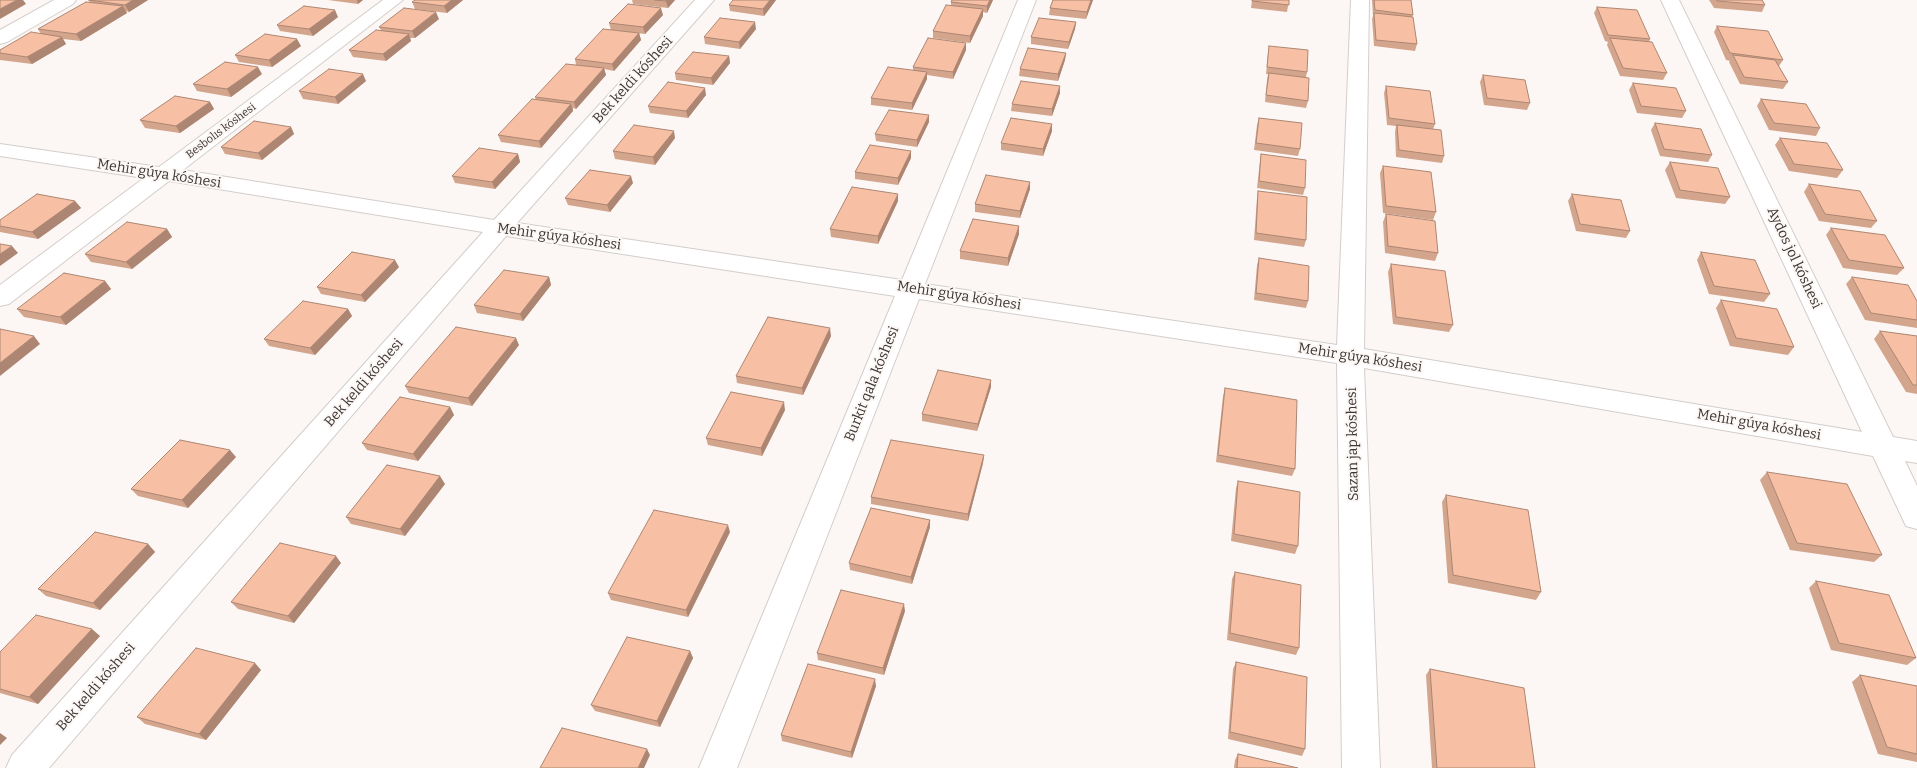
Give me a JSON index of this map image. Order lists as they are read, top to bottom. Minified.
{"streets":{"street":["Bek keldi kóshesi","Besbolıs kóshesi","Mehir gúyа kóshesi","Aydos jol kóshesi","Burkit qala kóshesi","Sazan jap kóshesi"]},"crossings":[["Bek keldi kóshesi","Mehir gúyа kóshesi"],["Besbolıs kóshesi","Mehir gúyа kóshesi"],["Mehir gúyа kóshesi","Aydos jol kóshesi"],["Mehir gúyа kóshesi","Burkit qala kóshesi"],["Mehir gúyа kóshesi","Sazan jap kóshesi"]]}
